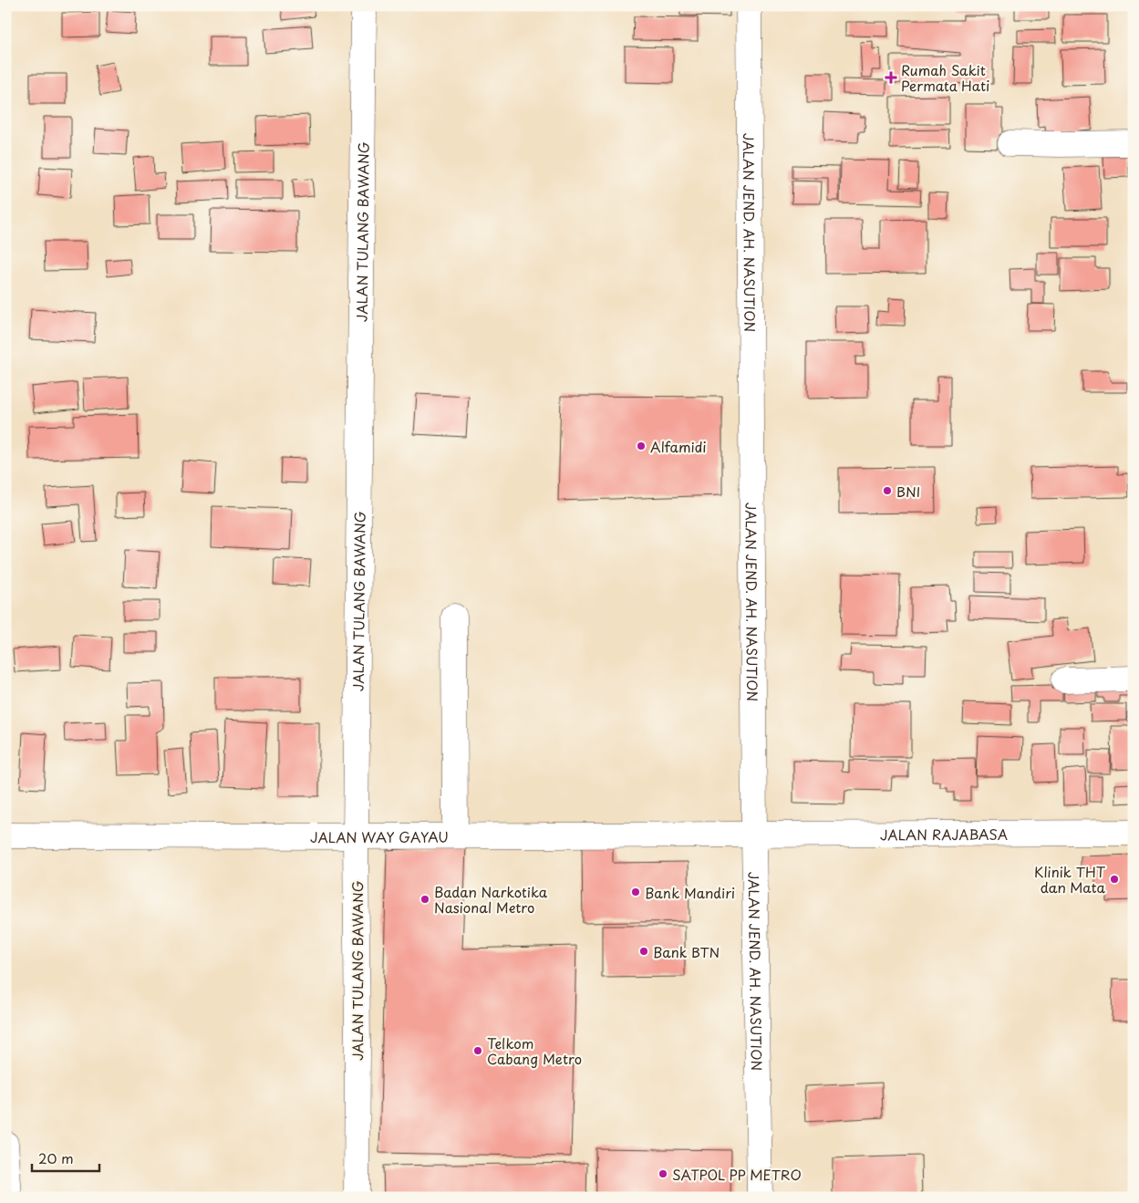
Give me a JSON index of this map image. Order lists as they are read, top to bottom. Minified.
{"streets":{"main road":["JALAN TULANG BAWANG","JALAN JEND. AH. NASUTION","JALAN RAJABASA","JALAN WAY GAYAU"]},"crossings":[["JALAN TULANG BAWANG","JALAN WAY GAYAU"],["JALAN JEND. AH. NASUTION","JALAN RAJABASA"],["JALAN JEND. AH. NASUTION","JALAN WAY GAYAU"],["JALAN RAJABASA","JALAN WAY GAYAU"]],"places":{"health":["Rumah Sakit Permata Hati"],"other":["Alfamidi","BNI","Klinik THT dan Mata","Bank Mandiri","Badan Narkotika Nasional Metro","Bank BTN","Telkom Cabang Metro","SATPOL PP METRO"]},"scale_bar":"20 m"}
